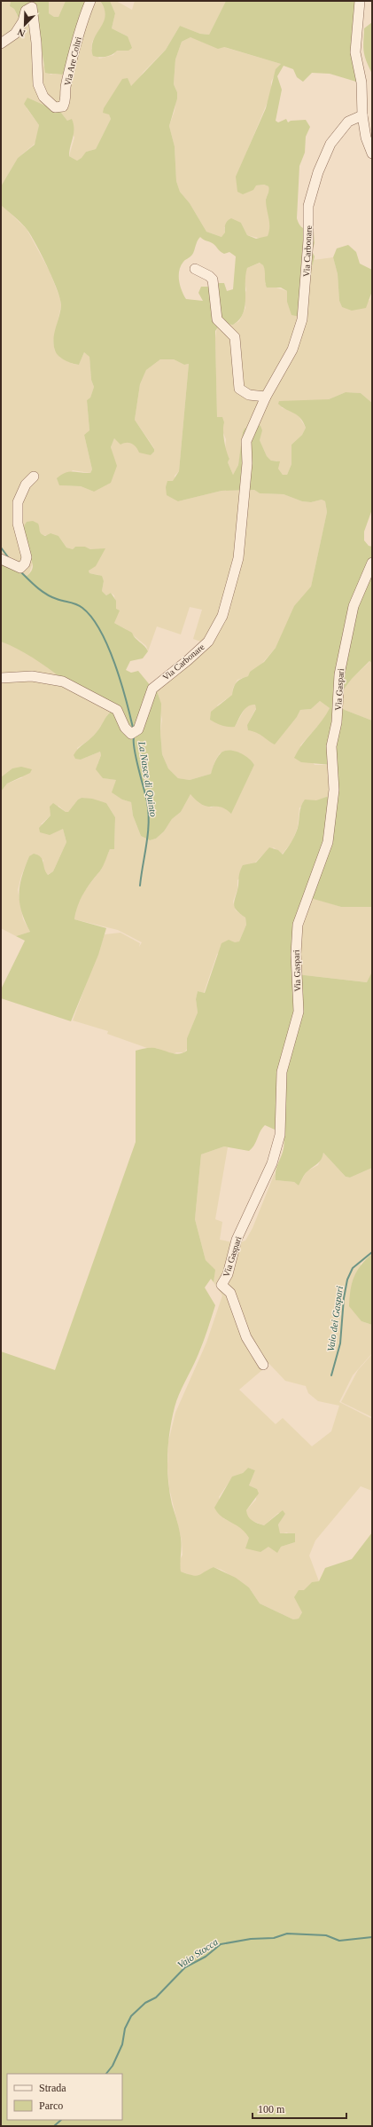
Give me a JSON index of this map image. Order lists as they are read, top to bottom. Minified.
{"streets":{"street":["Via Are Coltri","Via Carbonare","Via Gaspari"]},"water":["La Nasce di Quinto","Vaio dei Gaspari","Vaio Stocca"],"legend":["Strada","Parco"],"scale_bar":"100 m","north":"bottom left"}
